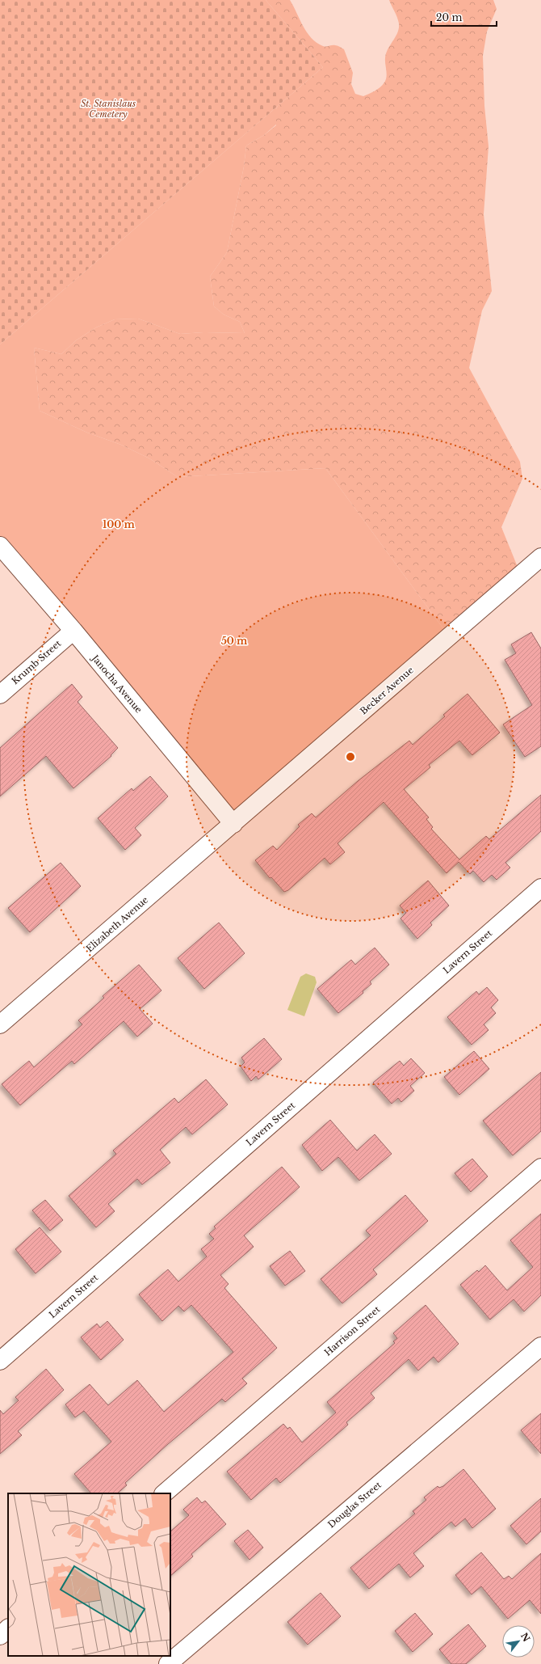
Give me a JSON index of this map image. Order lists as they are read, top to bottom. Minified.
{"streets":{"street":["Krumb Street","Janocha Avenue","Becker Avenue","Elizabeth Avenue","Lavern Street","Harrison Street","Douglas Street"]},"crossings":[["Krumb Street","Janocha Avenue"],["Janocha Avenue","Becker Avenue"],["Janocha Avenue","Elizabeth Avenue"],["Becker Avenue","Elizabeth Avenue"]],"parks":["St. Stanislaus Cemetery"],"scale_bar":"20 m","north":"top right","rings":["100 m","50 m"]}
